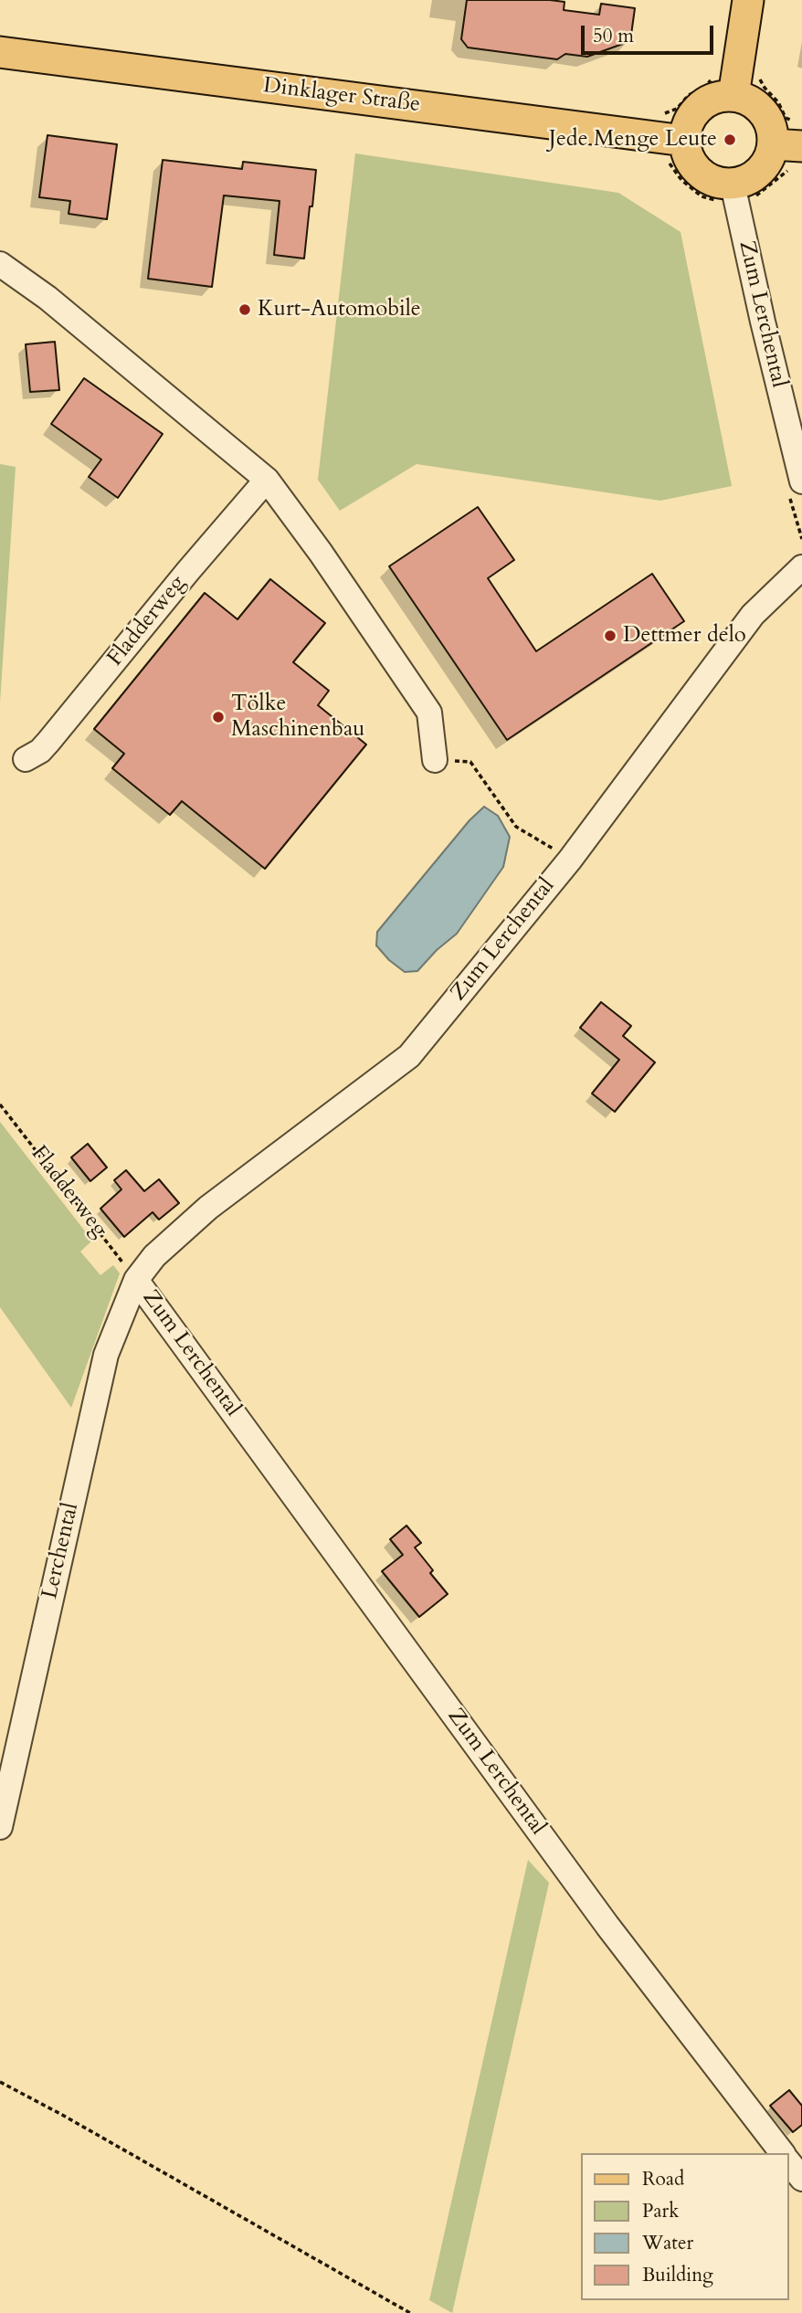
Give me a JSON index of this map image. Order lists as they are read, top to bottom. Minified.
{"streets":{"main road":["Dinklager Straße"],"street":["Zum Lerchental","Fladderweg","Lerchental"]},"crossings":[["Dinklager Straße","Zum Lerchental"],["Zum Lerchental","Fladderweg"],["Zum Lerchental","Lerchental"],["Fladderweg","Lerchental"]],"places":["Jede Menge Leute","Kurt-Automobile","Dettmer delo","Tölke Maschinenbau"],"legend":["Road","Park","Water","Building"],"scale_bar":"50 m"}
